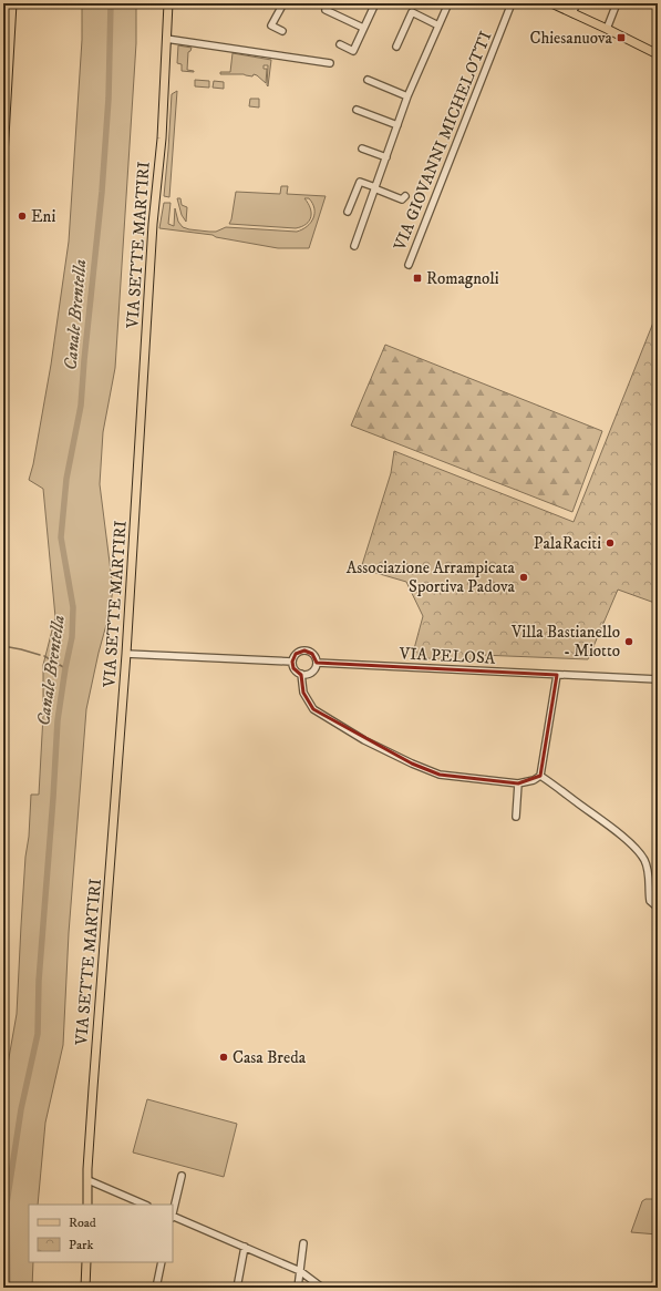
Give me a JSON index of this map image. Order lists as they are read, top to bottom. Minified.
{"streets":{"main road":["VIA SETTE MARTIRI"],"street":["VIA GIOVANNI MICHELOTTI","VIA PELOSA"]},"water":["Canale Brentella"],"places":{"transit":["Chiesanuova","Romagnoli"],"other":["Eni","PalaRaciti","Associazione Arrampicata Sportiva Padova","Villa Bastianello - Miotto","Casa Breda"]},"legend":["Road","Park"]}
